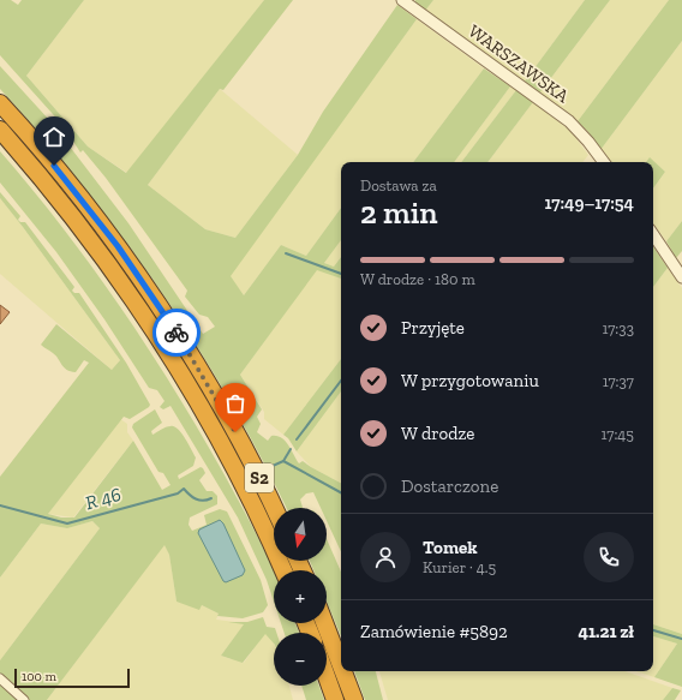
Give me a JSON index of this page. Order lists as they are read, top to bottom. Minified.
{"streets":{"highway":["S2"],"street":["WARSZAWSKA"]},"water":["R 46"],"scale_bar":"100 m","north":"bottom","page":{"heading":["2 min","Dostawa za","17:49–17:54"],"panel":["Tomek","Kurier · 4.5","Zamówienie #5892","41.21 zł"],"bar":"W drodze · 180 m","list":[["Przyjęte","17:33"],["W przygotowaniu","17:37"],["W drodze","17:45"],"Dostarczone"],"map_buttons":["+","−"],"scale":"100 m"}}
